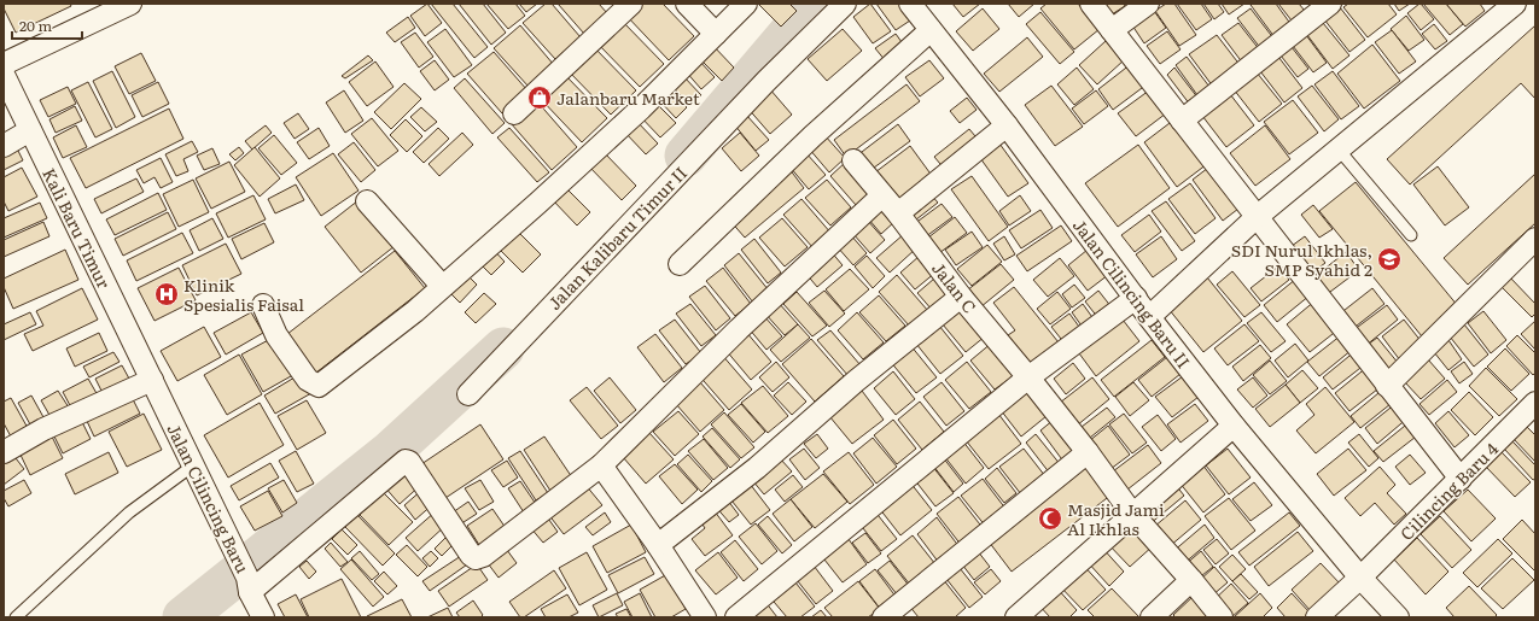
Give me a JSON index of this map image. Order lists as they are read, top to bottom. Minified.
{"streets":{"street":["Kali Baru Timur","Jalan Kalibaru Timur II","Jalan C","Jalan Cilincing Baru II","Cilincing Baru 4","Jalan Cilincing Baru"]},"crossings":[["Kali Baru Timur","Jalan Cilincing Baru"],["Jalan Cilincing Baru II","Cilincing Baru 4"]],"places":{"shop":["Jalanbaru Market"],"school or university":["SDI Nurul Ikhlas, SMP Syahid 2"],"hospital":["Klinik Spesialis Faisal"],"mosque":["Masjid Jami Al Ikhlas"]},"scale_bar":"20 m"}
